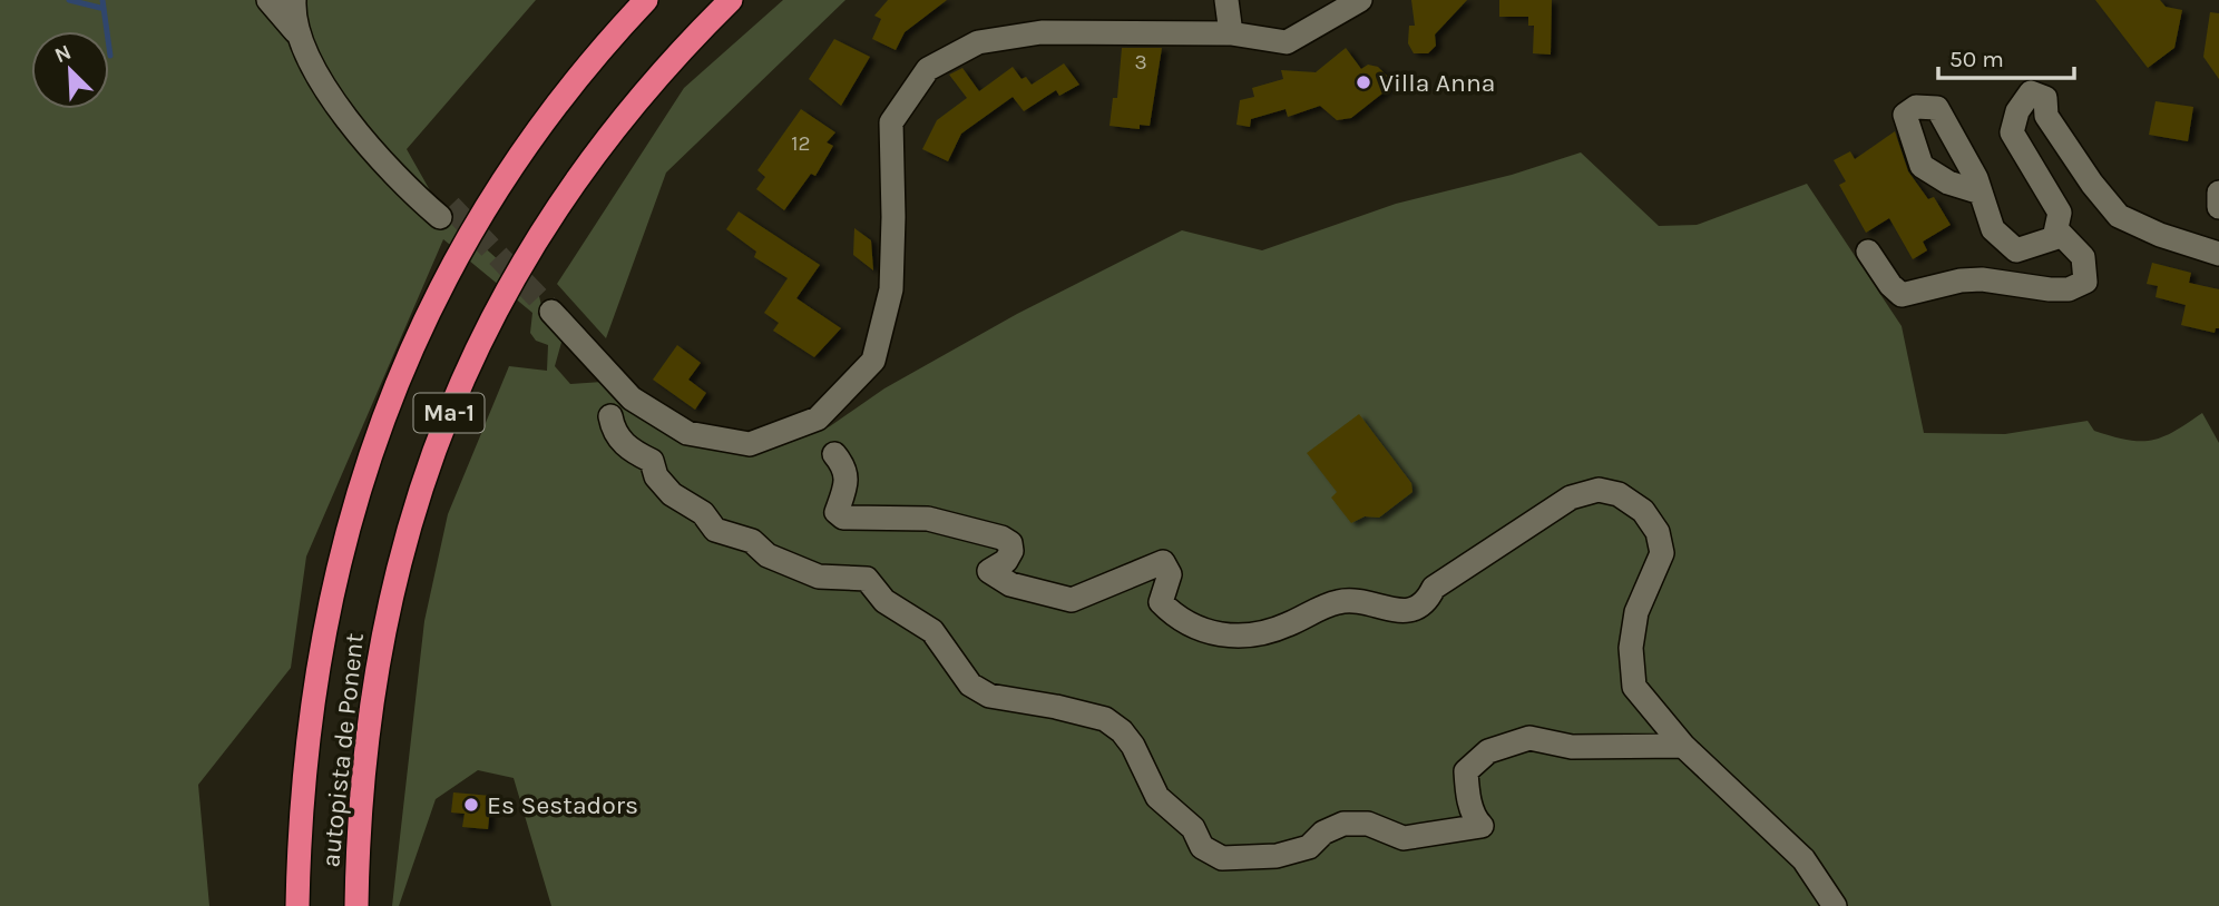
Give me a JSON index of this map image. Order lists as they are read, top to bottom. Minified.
{"streets":{"highway":["Ma-1","autopista de Ponent"]},"places":["Villa Anna","Es Sestadors"],"house_numbers":["3","12"],"scale_bar":"50 m","north":"top left"}
